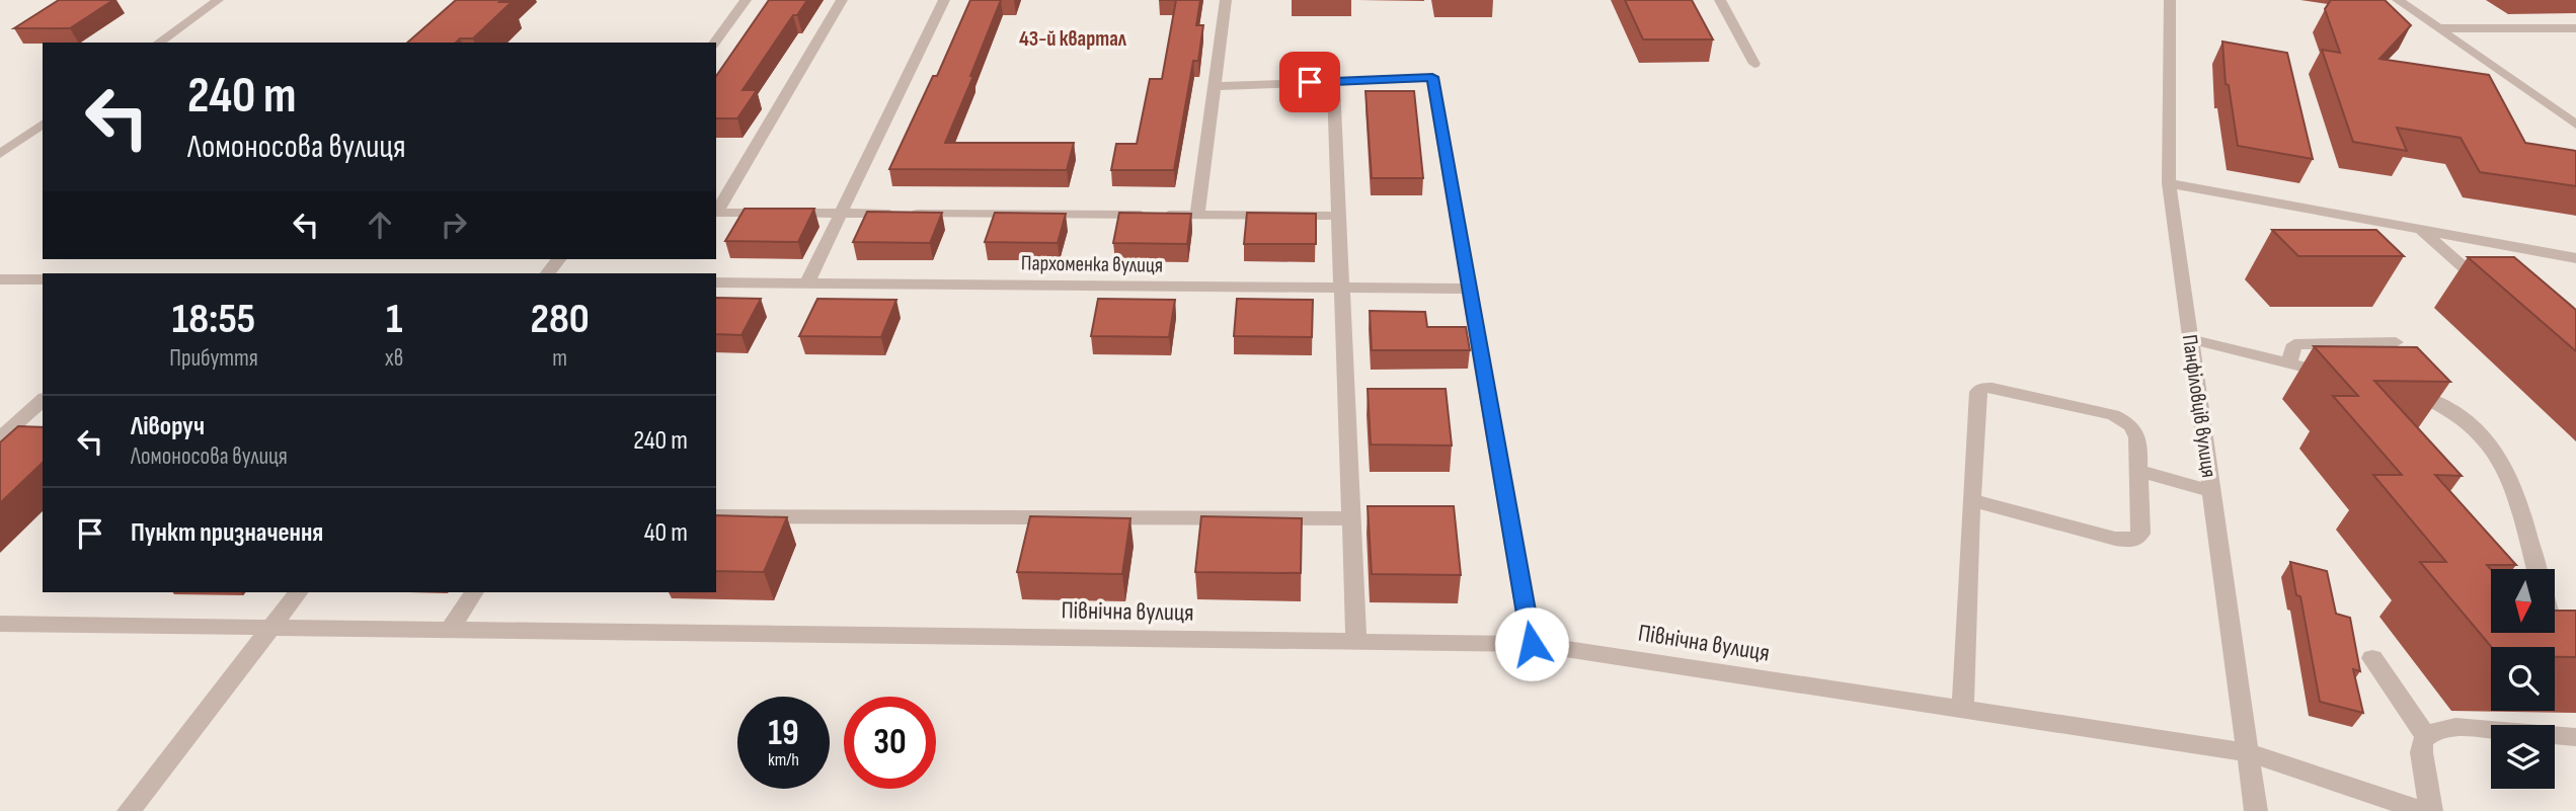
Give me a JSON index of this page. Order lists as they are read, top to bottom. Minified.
{"streets":{"street":["Пархоменка вулиця","Панфіловців вулиця","Північна вулиця"]},"crossings":[["Панфіловців вулиця","Північна вулиця"]],"districts":["43-й квартал"],"north":"bottom","page":{"turn":["240 m","Ломоносова вулиця"],"eta":["18:55","Прибуття","1","хв","280","m"],"list":[{"name":"Ліворуч","note":"Ломоносова вулиця","value":"240 m"},{"name":"Пункт призначення","value":"40 m"}],"speed":"19 km/h","limit":"30"}}
